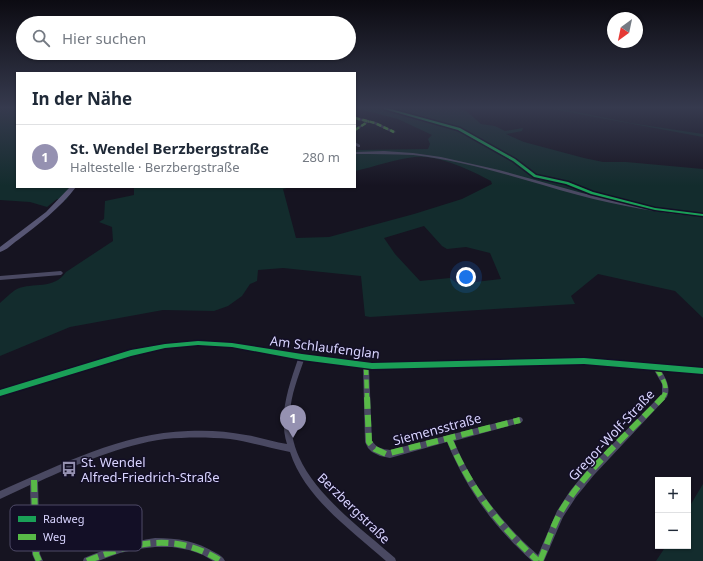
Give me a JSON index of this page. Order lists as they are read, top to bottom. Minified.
{"streets":{"street":["Am Schlaufenglan","Siemensstraße","Gregor-Wolf-Straße","Berzbergstraße"]},"crossings":[["Am Schlaufenglan","Siemensstraße"],["Am Schlaufenglan","Gregor-Wolf-Straße"],["Am Schlaufenglan","Berzbergstraße"]],"places":{"bus stop":["St. Wendel Alfred-Friedrich-Straße"]},"legend":["Radweg","Weg"],"north":"bottom left","page":{"search":"Hier suchen","heading":"In der Nähe","list":[{"mark":"1","name":"St. Wendel Berzbergstraße","note":"Haltestelle · Berzbergstraße","value":"280 m"}],"pins":"1","map_buttons":["+","−"]}}
